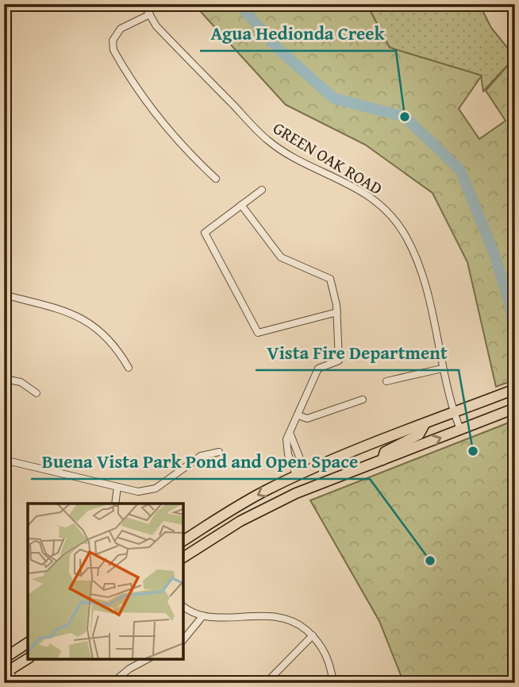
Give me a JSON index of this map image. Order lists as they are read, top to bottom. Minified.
{"streets":{"street":["GREEN OAK ROAD"]},"places":["Agua Hedionda Creek","Vista Fire Department","Buena Vista Park Pond and Open Space"]}
